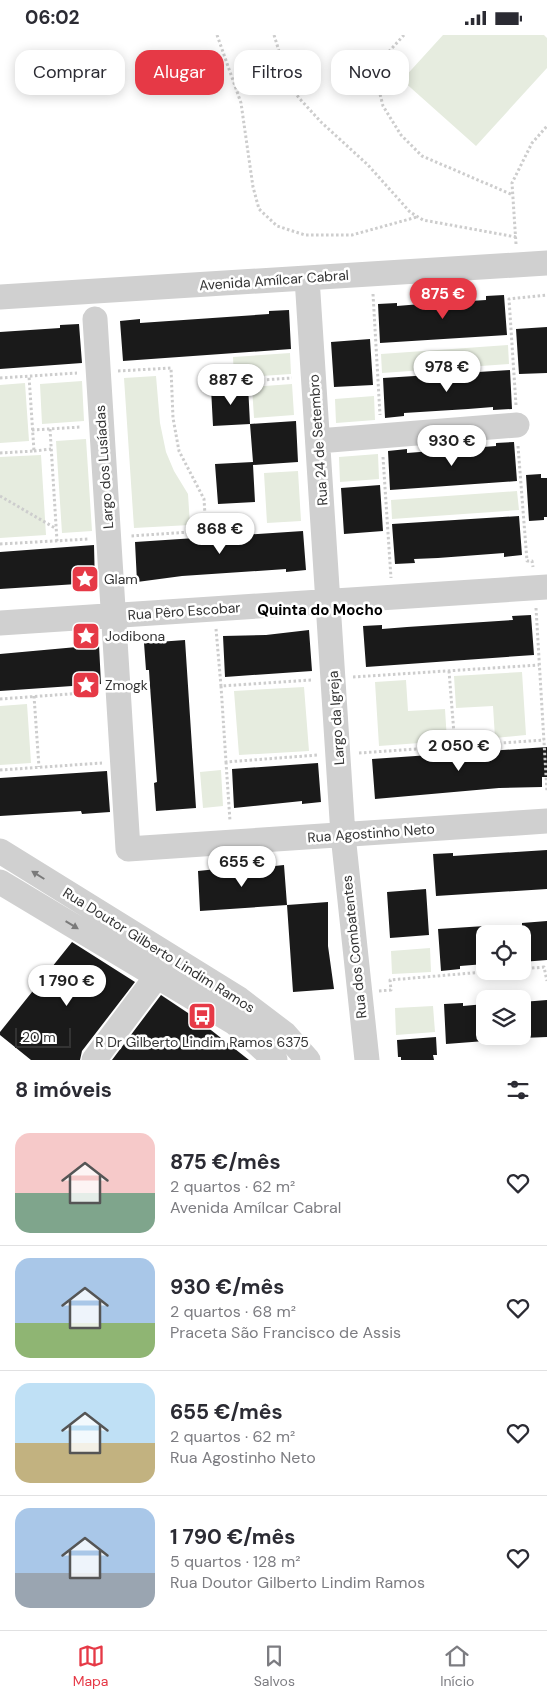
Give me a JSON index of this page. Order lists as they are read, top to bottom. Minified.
{"streets":{"street":["Avenida Amílcar Cabral","Rua 24 de Setembro","Largo dos Lusíadas","Rua Pêro Escobar","Largo da Igreja","Rua Agostinho Neto","Rua dos Combatentes","Rua Doutor Gilberto Lindim Ramos"]},"crossings":[["Avenida Amílcar Cabral","Rua 24 de Setembro"],["Rua 24 de Setembro","Rua Pêro Escobar"],["Rua 24 de Setembro","Largo da Igreja"],["Largo dos Lusíadas","Rua Pêro Escobar"],["Largo dos Lusíadas","Rua Agostinho Neto"],["Rua Pêro Escobar","Largo da Igreja"],["Rua Pêro Escobar","Rua Agostinho Neto"],["Largo da Igreja","Rua Agostinho Neto"],["Largo da Igreja","Rua dos Combatentes"],["Rua Agostinho Neto","Rua dos Combatentes"]],"districts":["Quinta do Mocho"],"places":{"place":["Glam","Jodibona","Zmogk"],"bus stop":["R Dr Gilberto Lindim Ramos 6375"]},"scale_bar":"20 m","page":{"status":"06:02","chip":["Comprar","Alugar","Filtros","Novo"],"price":["875 €","978 €","887 €","930 €","868 €","2 050 €","655 €","1 790 €"],"scale":"20 m","heading":"8 imóveis","list":[{"name":"875 €/mês","note":"2 quartos · 62 m² · Avenida Amílcar Cabral"},{"name":"930 €/mês","note":"2 quartos · 68 m² · Praceta São Francisco de Assis"},{"name":"655 €/mês","note":"2 quartos · 62 m² · Rua Agostinho Neto"},{"name":"1 790 €/mês","note":"5 quartos · 128 m² · Rua Doutor Gilberto Lindim Ramos"}],"tabs":["Mapa","Salvos","Início"]}}
